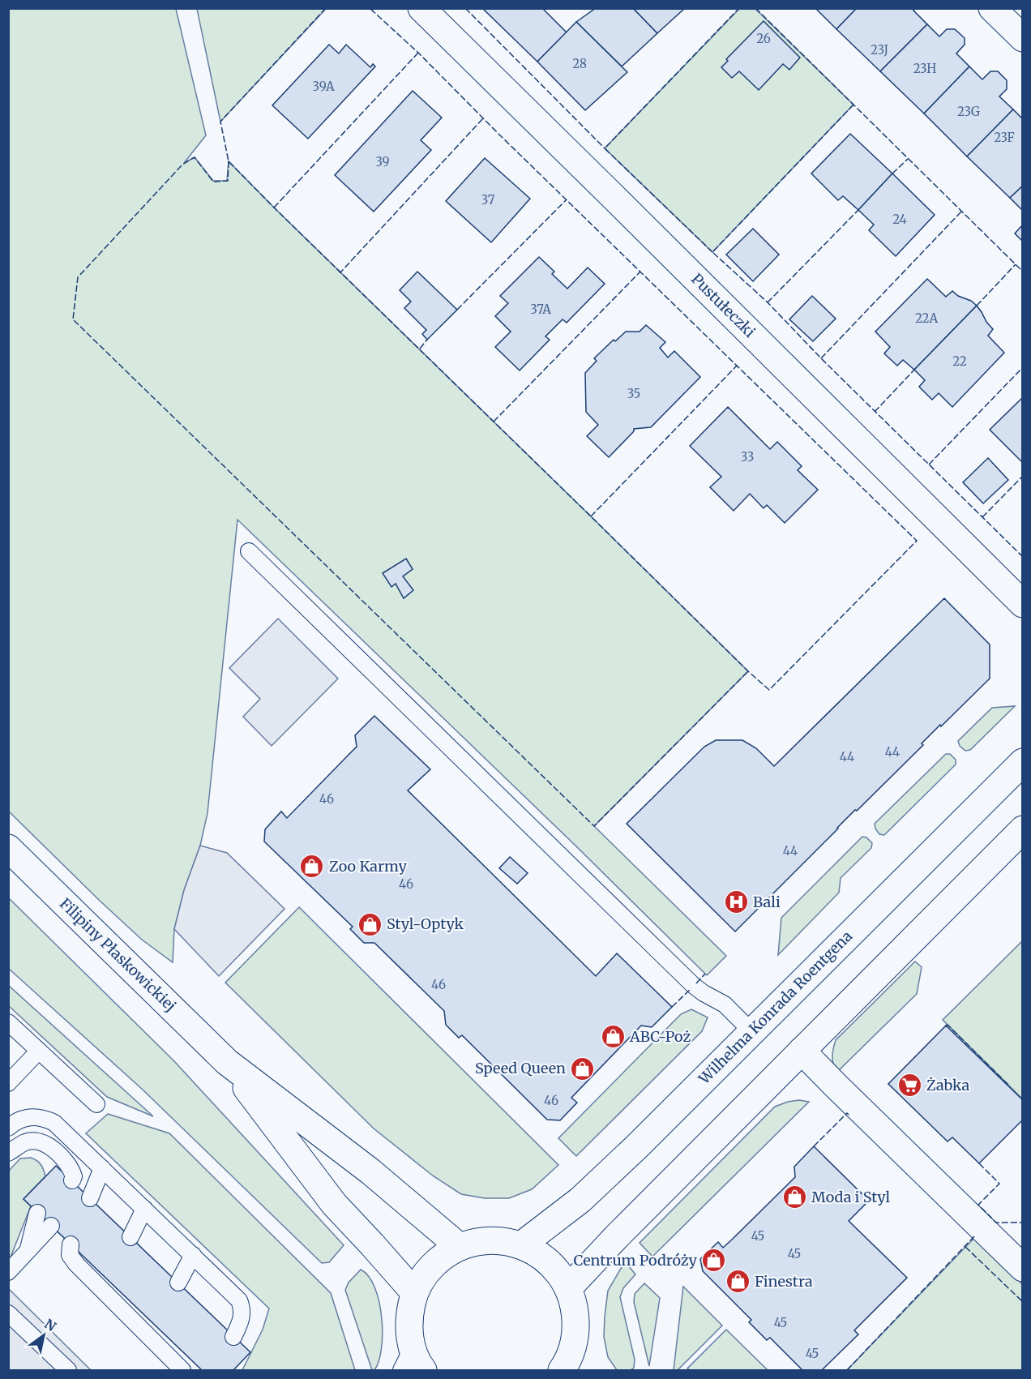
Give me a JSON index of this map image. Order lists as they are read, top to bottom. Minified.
{"streets":{"street":["Pustułeczki","Filipiny Płaskowickiej","Wilhelma Konrada Roentgena"]},"places":{"shop":["Zoo Karmy","Styl-Optyk","ABC-Poż","Speed Queen","Moda i Styl","Centrum Podróży","Finestra"],"hospital":["Bali"],"supermarket":["Żabka"]},"house_numbers":["26","23J","28","23H","39A","23G","23F","39","37","24","37A","22A","22","35","33","44","44","46","44","46","46","46","45","45","45","45"],"north":"top right"}
